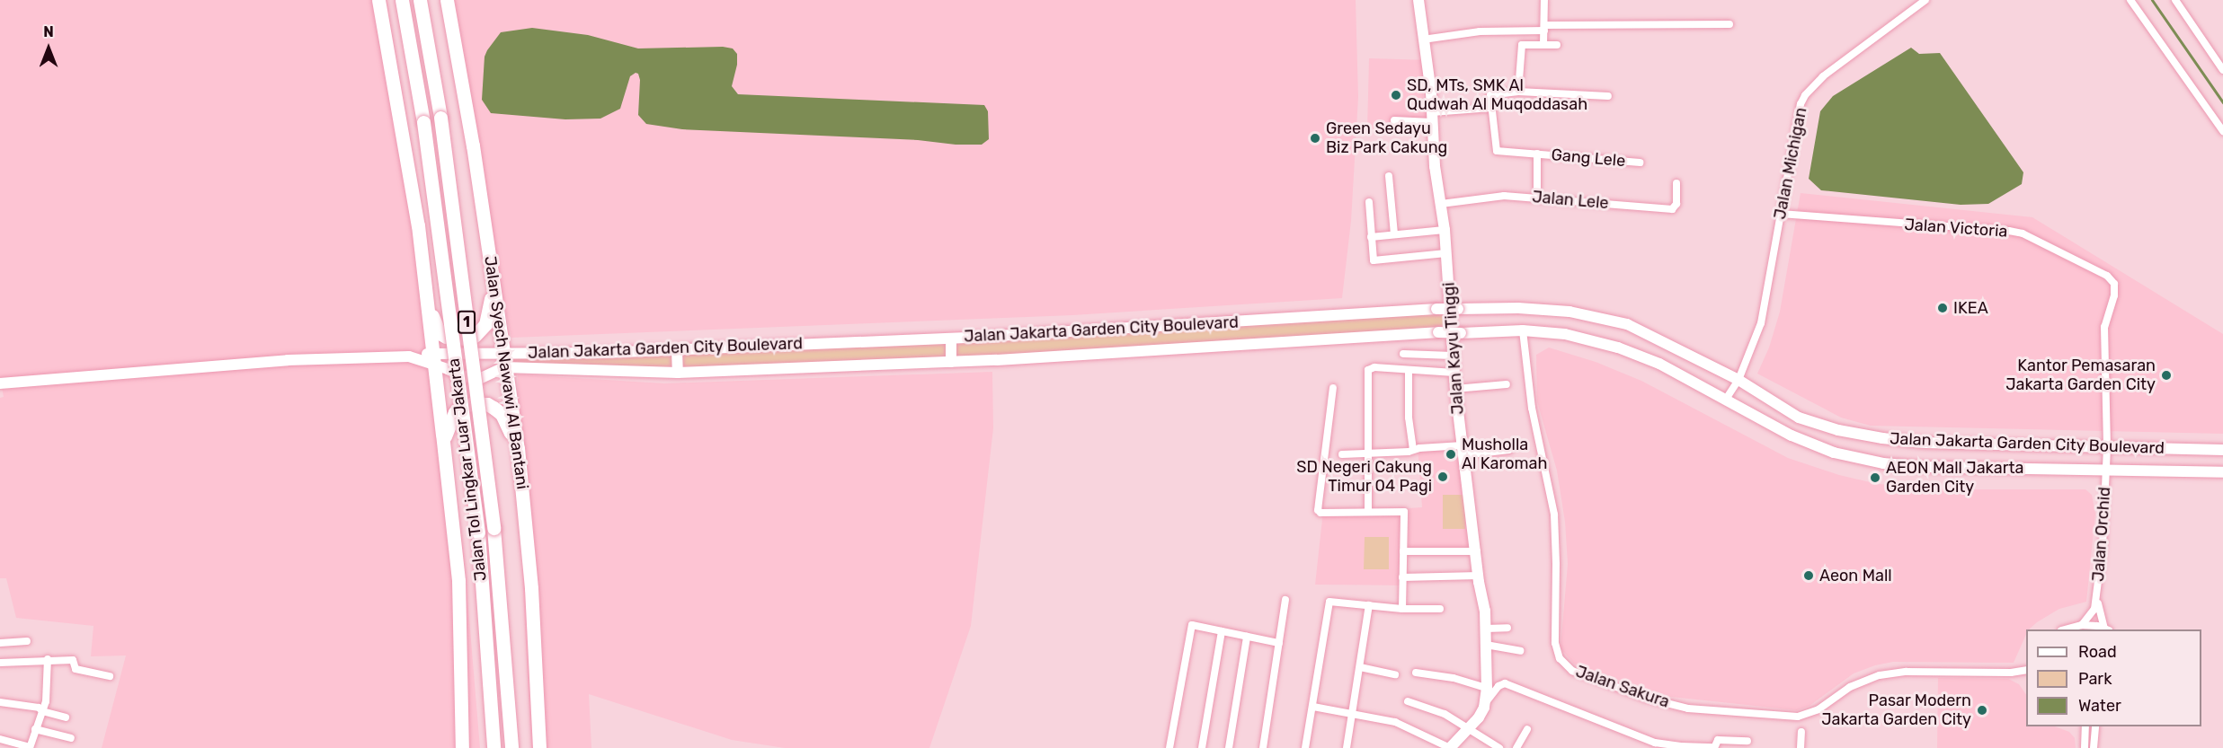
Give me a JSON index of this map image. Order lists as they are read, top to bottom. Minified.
{"streets":{"highway":["1","Jalan Syech Nawawi Al Bantani","Jalan Tol Lingkar Luar Jakarta"],"street":["Gang Lele","Jalan Michigan","Jalan Lele","Jalan Victoria","Jalan Jakarta Garden City Boulevard","Jalan Kayu Tinggi","Jalan Orchid","Jalan Sakura"]},"crossings":[["Jalan Michigan","Jalan Victoria"],["Jalan Michigan","Jalan Jakarta Garden City Boulevard"],["Jalan Lele","Jalan Kayu Tinggi"],["Jalan Victoria","Jalan Jakarta Garden City Boulevard"],["Jalan Victoria","Jalan Orchid"],["Jalan Jakarta Garden City Boulevard","Jalan Syech Nawawi Al Bantani"],["Jalan Jakarta Garden City Boulevard","Jalan Orchid"],["Jalan Jakarta Garden City Boulevard","Jalan Sakura"]],"places":["SD, MTs, SMK Al Qudwah Al Muqoddasah","Green Sedayu Biz Park Cakung","IKEA","Kantor Pemasaran Jakarta Garden City","Musholla Al Karomah","SD Negeri Cakung Timur 04 Pagi","AEON Mall Jakarta Garden City","Aeon Mall","Pasar Modern Jakarta Garden City"],"legend":["Road","Park","Water"],"north":"top"}
